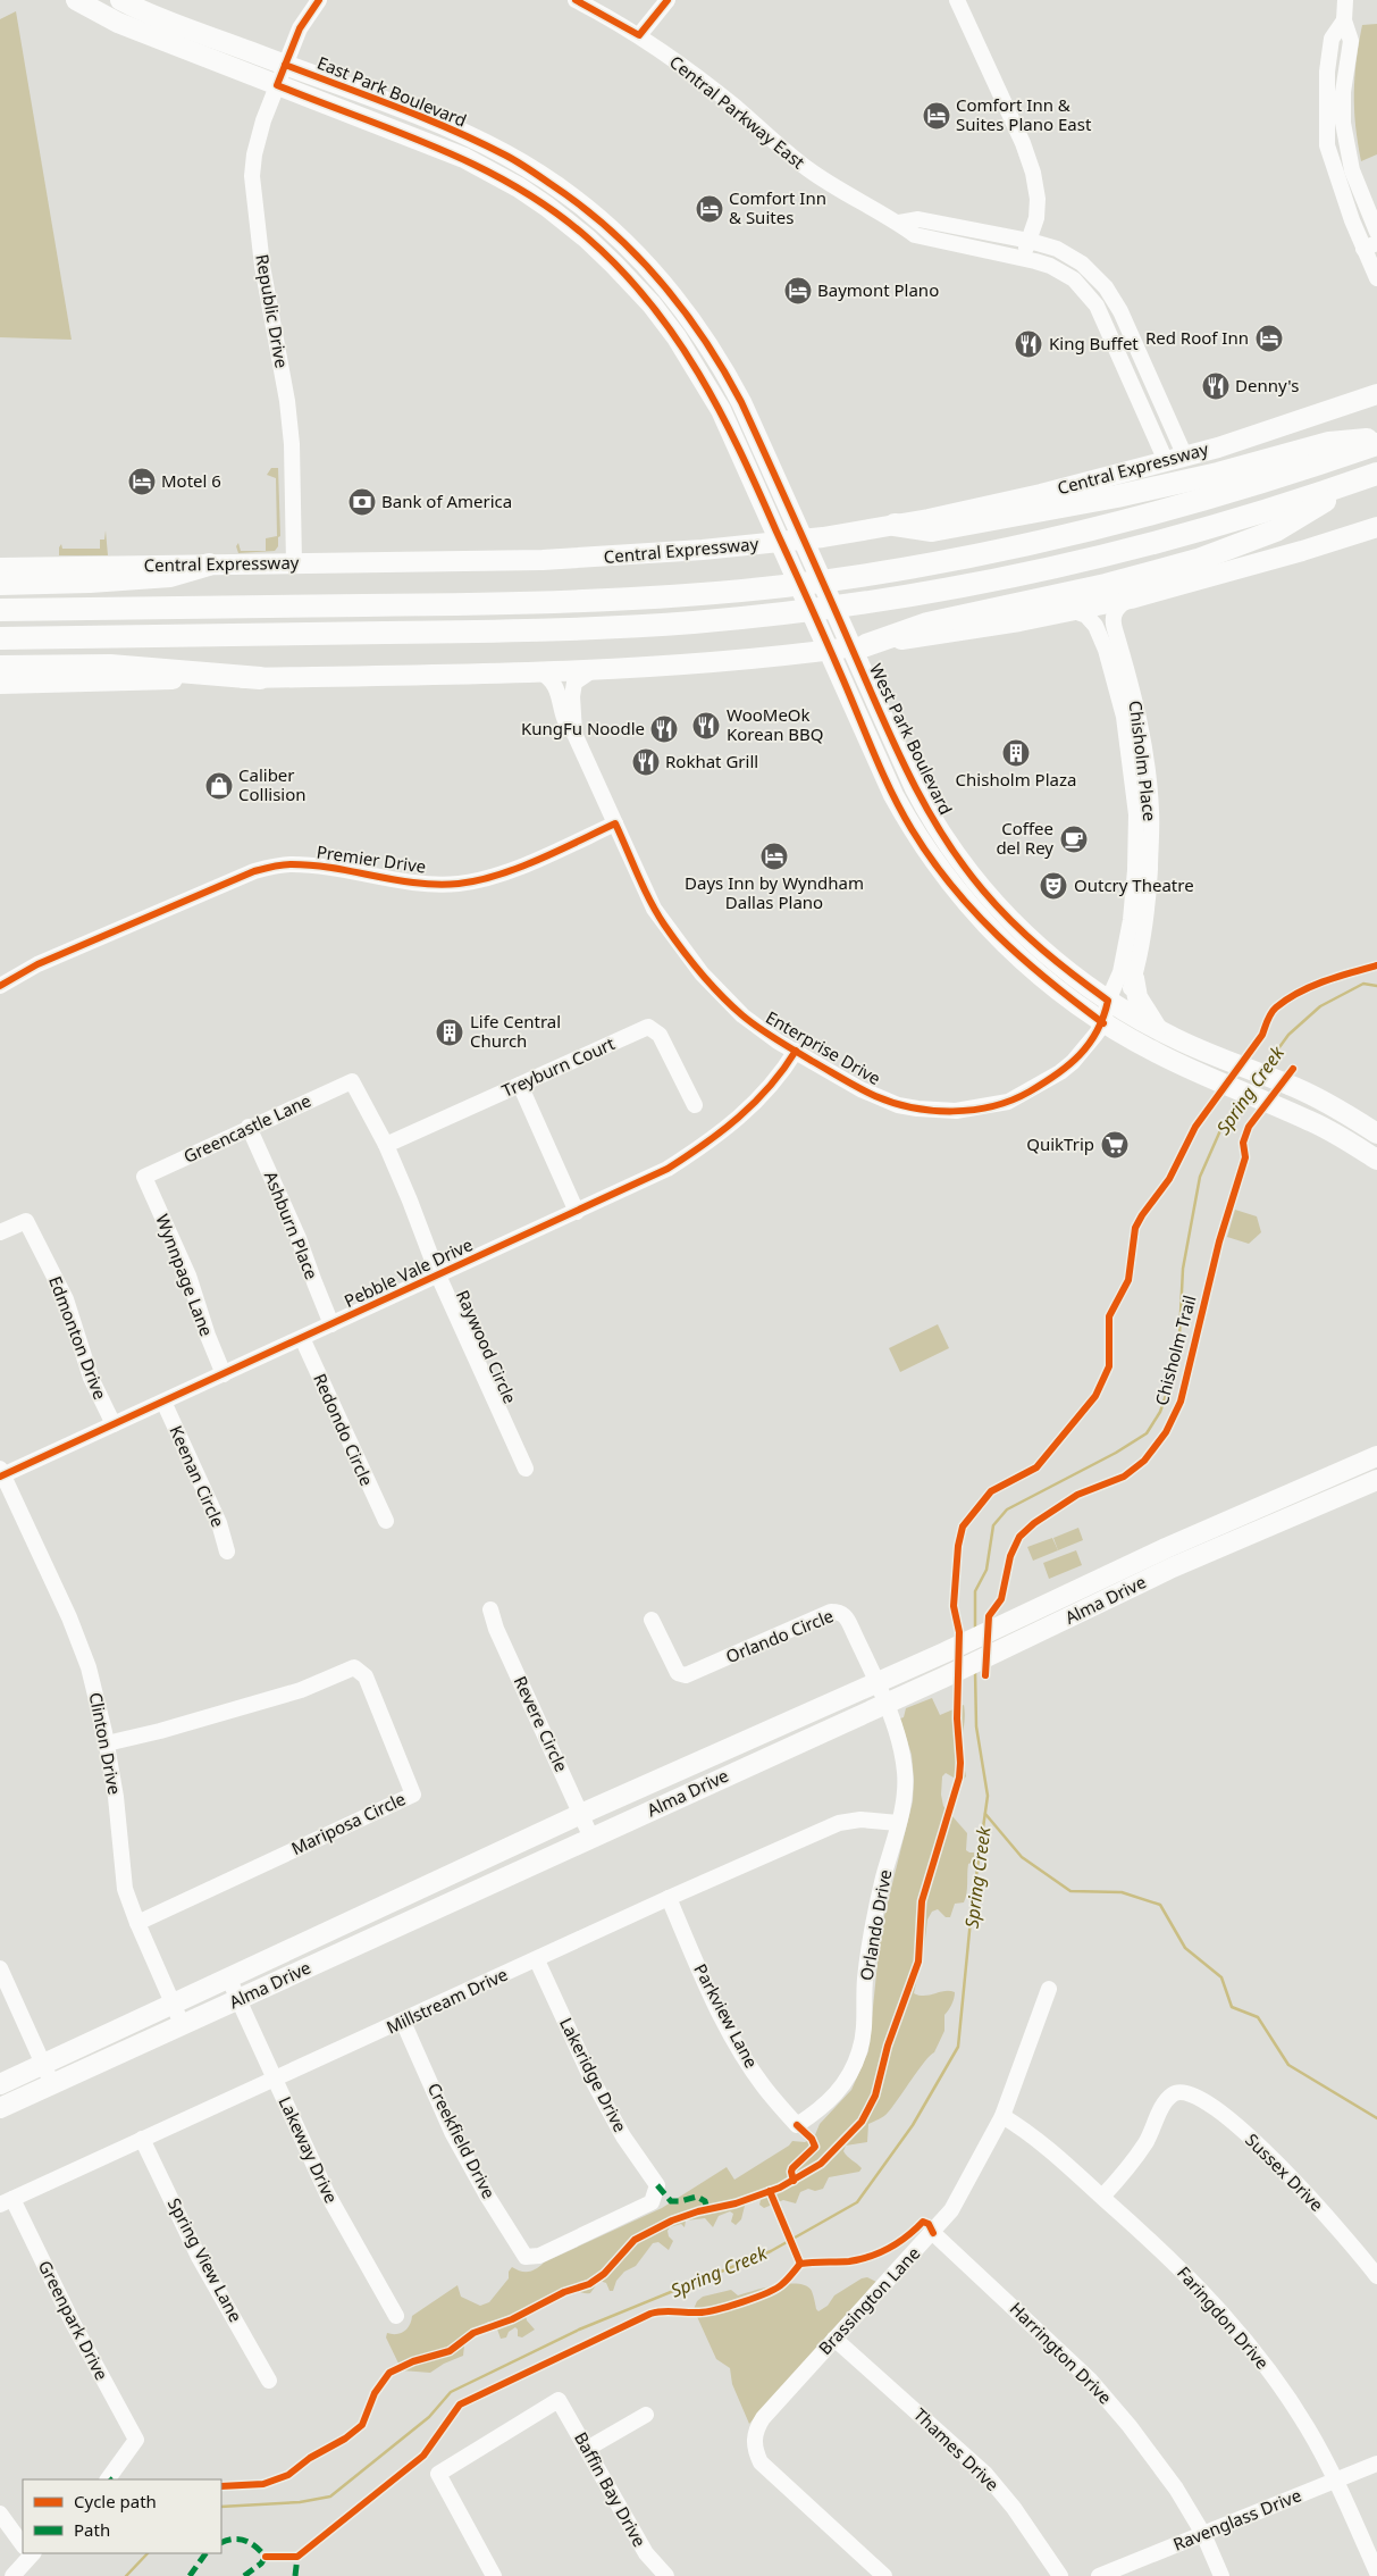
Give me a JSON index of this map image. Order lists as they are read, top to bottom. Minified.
{"streets":{"main road":["East Park Boulevard","Central Expressway","West Park Boulevard","Alma Drive"],"street":["Central Parkway East","Republic Drive","Chisholm Place","Premier Drive","Enterprise Drive","Treyburn Court","Greencastle Lane","Ashburn Place","Pebble Vale Drive","Wynnpage Lane","Edmonton Drive","Raywood Circle","Redondo Circle","Keenan Circle","Orlando Circle","Revere Circle","Clinton Drive","Mariposa Circle","Orlando Drive","Millstream Drive","Parkview Lane","Lakeridge Drive","Creekfield Drive","Lakeway Drive","Sussex Drive","Spring View Lane","Brassington Lane","Faringdon Drive","Greenpark Drive","Harrington Drive","Thames Drive","Baffin Bay Drive","Ravenglass Drive"],"cycle path":["Chisholm Trail"]},"crossings":[["East Park Boulevard","Republic Drive"],["East Park Boulevard","West Park Boulevard"],["Central Parkway East","Central Expressway"],["Republic Drive","Central Expressway"],["West Park Boulevard","Chisholm Place"],["West Park Boulevard","Enterprise Drive"],["Chisholm Place","Enterprise Drive"],["Premier Drive","Enterprise Drive"],["Enterprise Drive","Pebble Vale Drive"],["Treyburn Court","Raywood Circle"],["Greencastle Lane","Ashburn Place"],["Greencastle Lane","Wynnpage Lane"],["Greencastle Lane","Raywood Circle"],["Ashburn Place","Pebble Vale Drive"],["Pebble Vale Drive","Wynnpage Lane"],["Pebble Vale Drive","Edmonton Drive"],["Pebble Vale Drive","Raywood Circle"],["Pebble Vale Drive","Redondo Circle"],["Pebble Vale Drive","Keenan Circle"],["Pebble Vale Drive","Clinton Drive"],["Alma Drive","Orlando Circle"],["Alma Drive","Revere Circle"],["Alma Drive","Clinton Drive"],["Alma Drive","Orlando Drive"],["Alma Drive","Lakeway Drive"],["Orlando Circle","Orlando Drive"],["Clinton Drive","Mariposa Circle"],["Orlando Drive","Millstream Drive"],["Orlando Drive","Parkview Lane"],["Millstream Drive","Parkview Lane"],["Millstream Drive","Lakeridge Drive"],["Millstream Drive","Creekfield Drive"],["Millstream Drive","Lakeway Drive"],["Millstream Drive","Spring View Lane"],["Millstream Drive","Greenpark Drive"],["Lakeridge Drive","Creekfield Drive"],["Sussex Drive","Faringdon Drive"],["Brassington Lane","Faringdon Drive"],["Brassington Lane","Harrington Drive"],["Brassington Lane","Thames Drive"],["Faringdon Drive","Ravenglass Drive"],["Harrington Drive","Ravenglass Drive"]],"water":["Spring Creek"],"places":{"hotel":["Comfort Inn & Suites Plano East","Comfort Inn & Suites","Baymont Plano","Red Roof Inn","Motel 6","Days Inn by Wyndham Dallas Plano"],"restaurant":["King Buffet","Denny's","WooMeOk Korean BBQ","KungFu Noodle","Rokhat Grill"],"bank":["Bank of America"],"building":["Chisholm Plaza","Life Central Church"],"shop":["Caliber Collision"],"cafe":["Coffee del Rey"],"theatre":["Outcry Theatre"],"supermarket":["QuikTrip"]},"legend":["Cycle path","Path"]}
